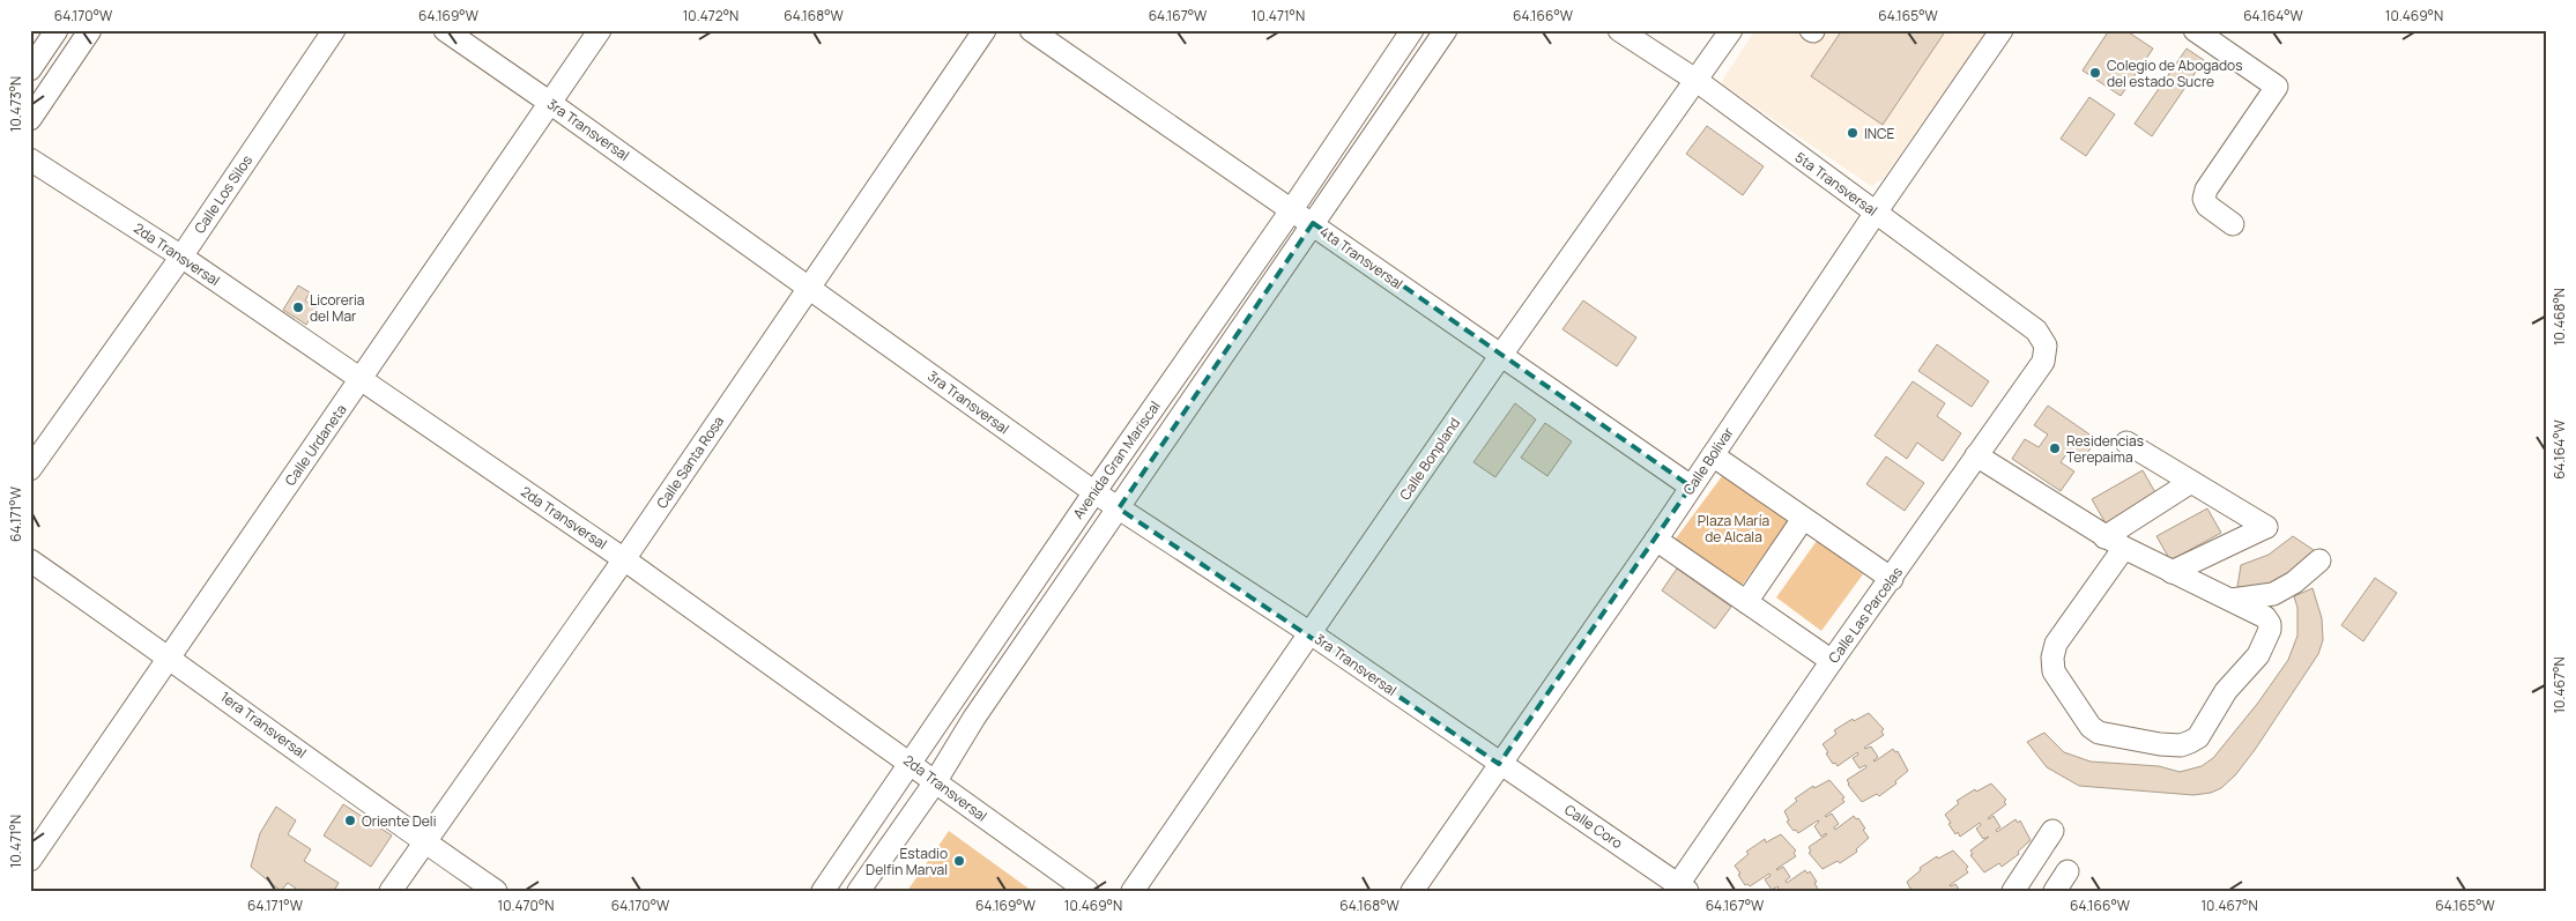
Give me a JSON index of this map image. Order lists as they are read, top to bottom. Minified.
{"streets":{"street":["3ra Transversal","5ta Transversal","Calle Los Silos","2da Transversal","4ta Transversal","Calle Urdaneta","Calle Bonpland","Avenida Gran Mariscal","Calle Bolívar","Calle Santa Rosa","Calle Las Parcelas","1era Transversal","Calle Coro"]},"crossings":[["3ra Transversal","Calle Urdaneta"],["3ra Transversal","Calle Bonpland"],["3ra Transversal","Avenida Gran Mariscal"],["3ra Transversal","Calle Bolívar"],["3ra Transversal","Calle Santa Rosa"],["3ra Transversal","Calle Coro"],["5ta Transversal","Calle Bonpland"],["5ta Transversal","Calle Bolívar"],["5ta Transversal","Calle Las Parcelas"],["Calle Los Silos","2da Transversal"],["2da Transversal","Calle Urdaneta"],["2da Transversal","Avenida Gran Mariscal"],["2da Transversal","Calle Santa Rosa"],["4ta Transversal","Calle Bonpland"],["4ta Transversal","Avenida Gran Mariscal"],["4ta Transversal","Calle Bolívar"],["Calle Urdaneta","1era Transversal"],["Calle Bolívar","Calle Coro"],["Calle Santa Rosa","1era Transversal"],["Calle Las Parcelas","Calle Coro"]],"parks":["Plaza María de Alcala"],"places":["Colegio de Abogados del estado Sucre","INCE","Licoreria del Mar","Residencias Terepaima","Oriente Deli","Estadio Delfin Marval"],"coordinates":["64.170°W","64.169°W","10.472°N","64.168°W","64.167°W","10.471°N","64.166°W","64.165°W","64.164°W","10.469°N","10.473°N","10.468°N","64.171°W","10.467°N","10.470°N"]}
